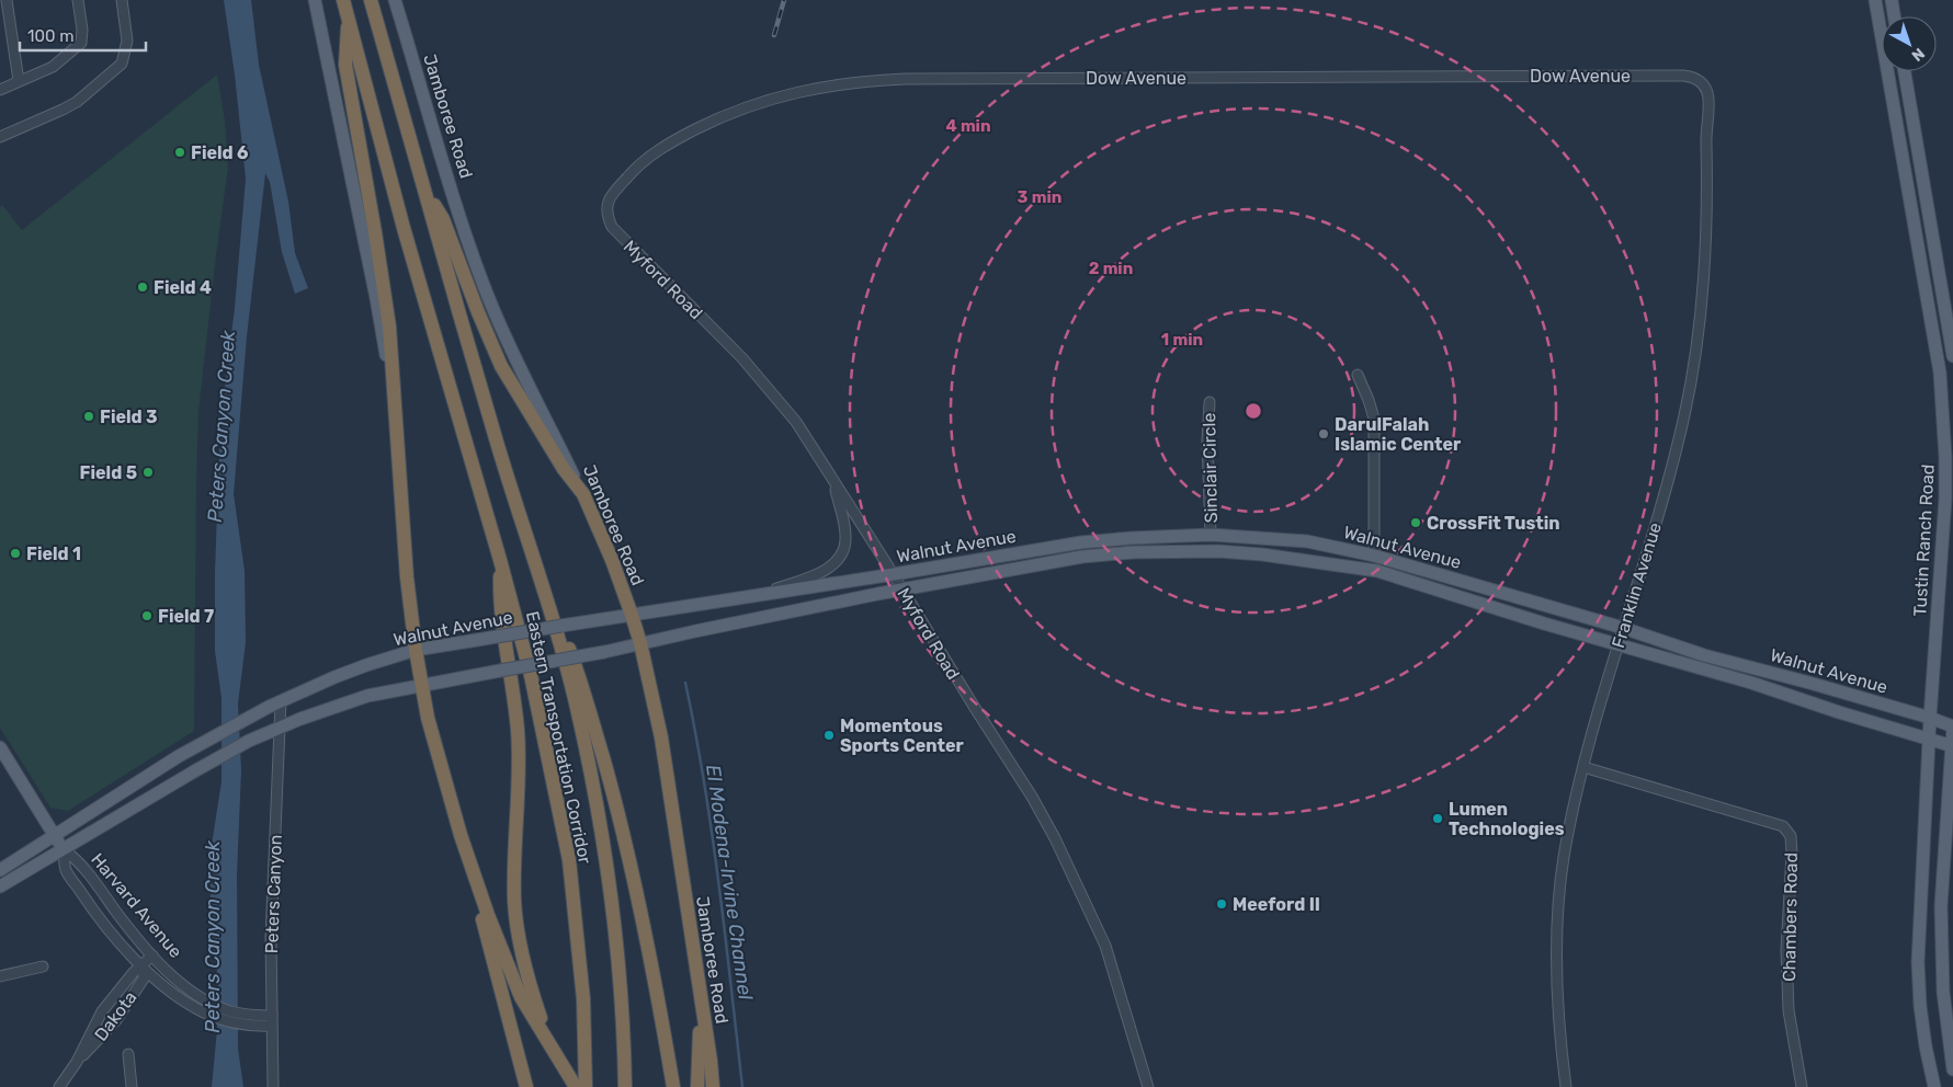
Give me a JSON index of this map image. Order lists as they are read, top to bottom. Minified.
{"streets":{"highway":["Jamboree Road","Eastern Transportation Corridor"],"main road":["Tustin Ranch Road","Walnut Avenue","Harvard Avenue"],"street":["Dow Avenue","Myford Road","Sinclair Circle","Franklin Avenue","Peters Canyon","Chambers Road","Dakota"]},"crossings":[["Dow Avenue","Myford Road"],["Dow Avenue","Franklin Avenue"],["Jamboree Road","Walnut Avenue"],["Myford Road","Walnut Avenue"],["Sinclair Circle","Walnut Avenue"],["Tustin Ranch Road","Walnut Avenue"],["Walnut Avenue","Franklin Avenue"],["Walnut Avenue","Peters Canyon"],["Walnut Avenue","Harvard Avenue"],["Franklin Avenue","Chambers Road"],["Peters Canyon","Harvard Avenue"],["Harvard Avenue","Dakota"]],"water":["Peters Canyon Creek","El Modena-Irvine Channel"],"places":["Field 6","Field 4","Field 3","DarulFalah Islamic Center","Field 5","CrossFit Tustin","Field 1","Field 7","Momentous Sports Center","Lumen Technologies","Meeford II"],"scale_bar":"100 m","north":"bottom right","rings":["4 min","3 min","2 min","1 min"]}
